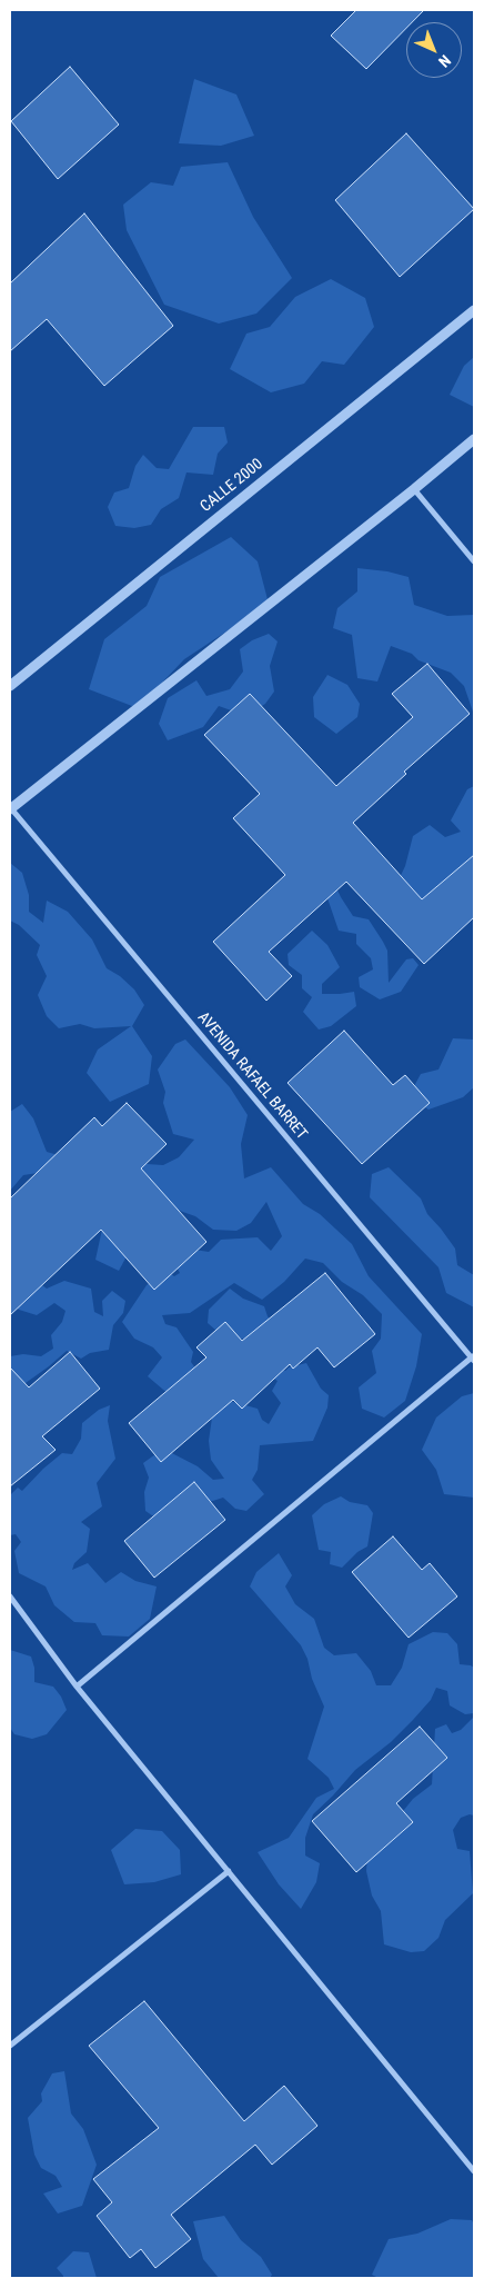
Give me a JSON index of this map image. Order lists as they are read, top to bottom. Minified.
{"streets":{"street":["CALLE 2000","AVENIDA RAFAEL BARRET"]},"north":"bottom right"}
